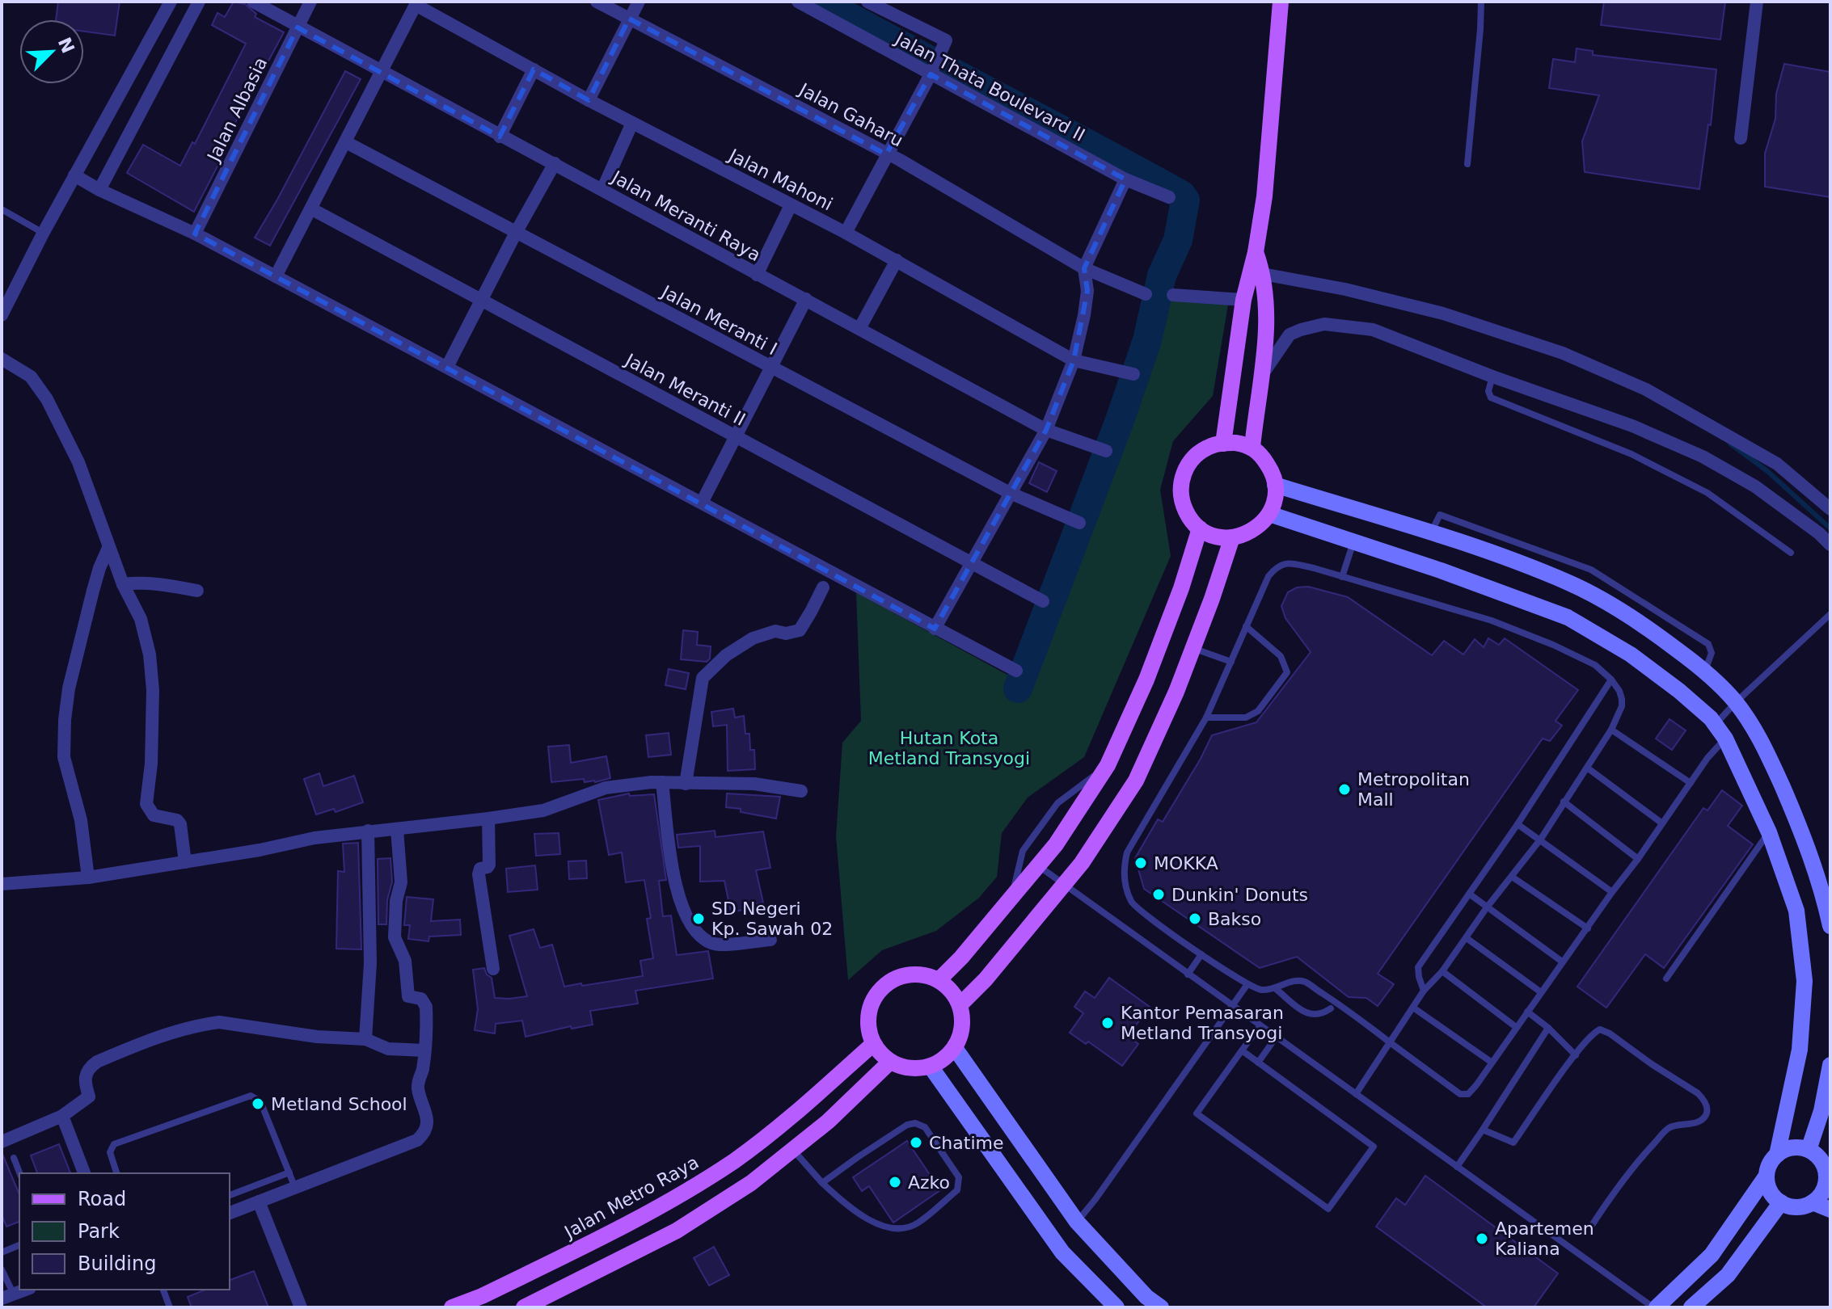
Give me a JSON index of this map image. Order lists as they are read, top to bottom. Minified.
{"streets":{"main road":["Jalan Metro Raya"],"street":["Jalan Thata Boulevard II","Jalan Albasia","Jalan Gaharu","Jalan Mahoni","Jalan Meranti Raya","Jalan Meranti I","Jalan Meranti II"]},"crossings":[["Jalan Albasia","Jalan Meranti Raya"]],"parks":["Hutan Kota Metland Transyogi"],"places":["Metropolitan Mall","MOKKA","Dunkin' Donuts","SD Negeri Kp. Sawah 02","Bakso","Kantor Pemasaran Metland Transyogi","Metland School","Chatime","Azko","Apartemen Kaliana"],"legend":["Road","Park","Building"],"north":"top right"}
